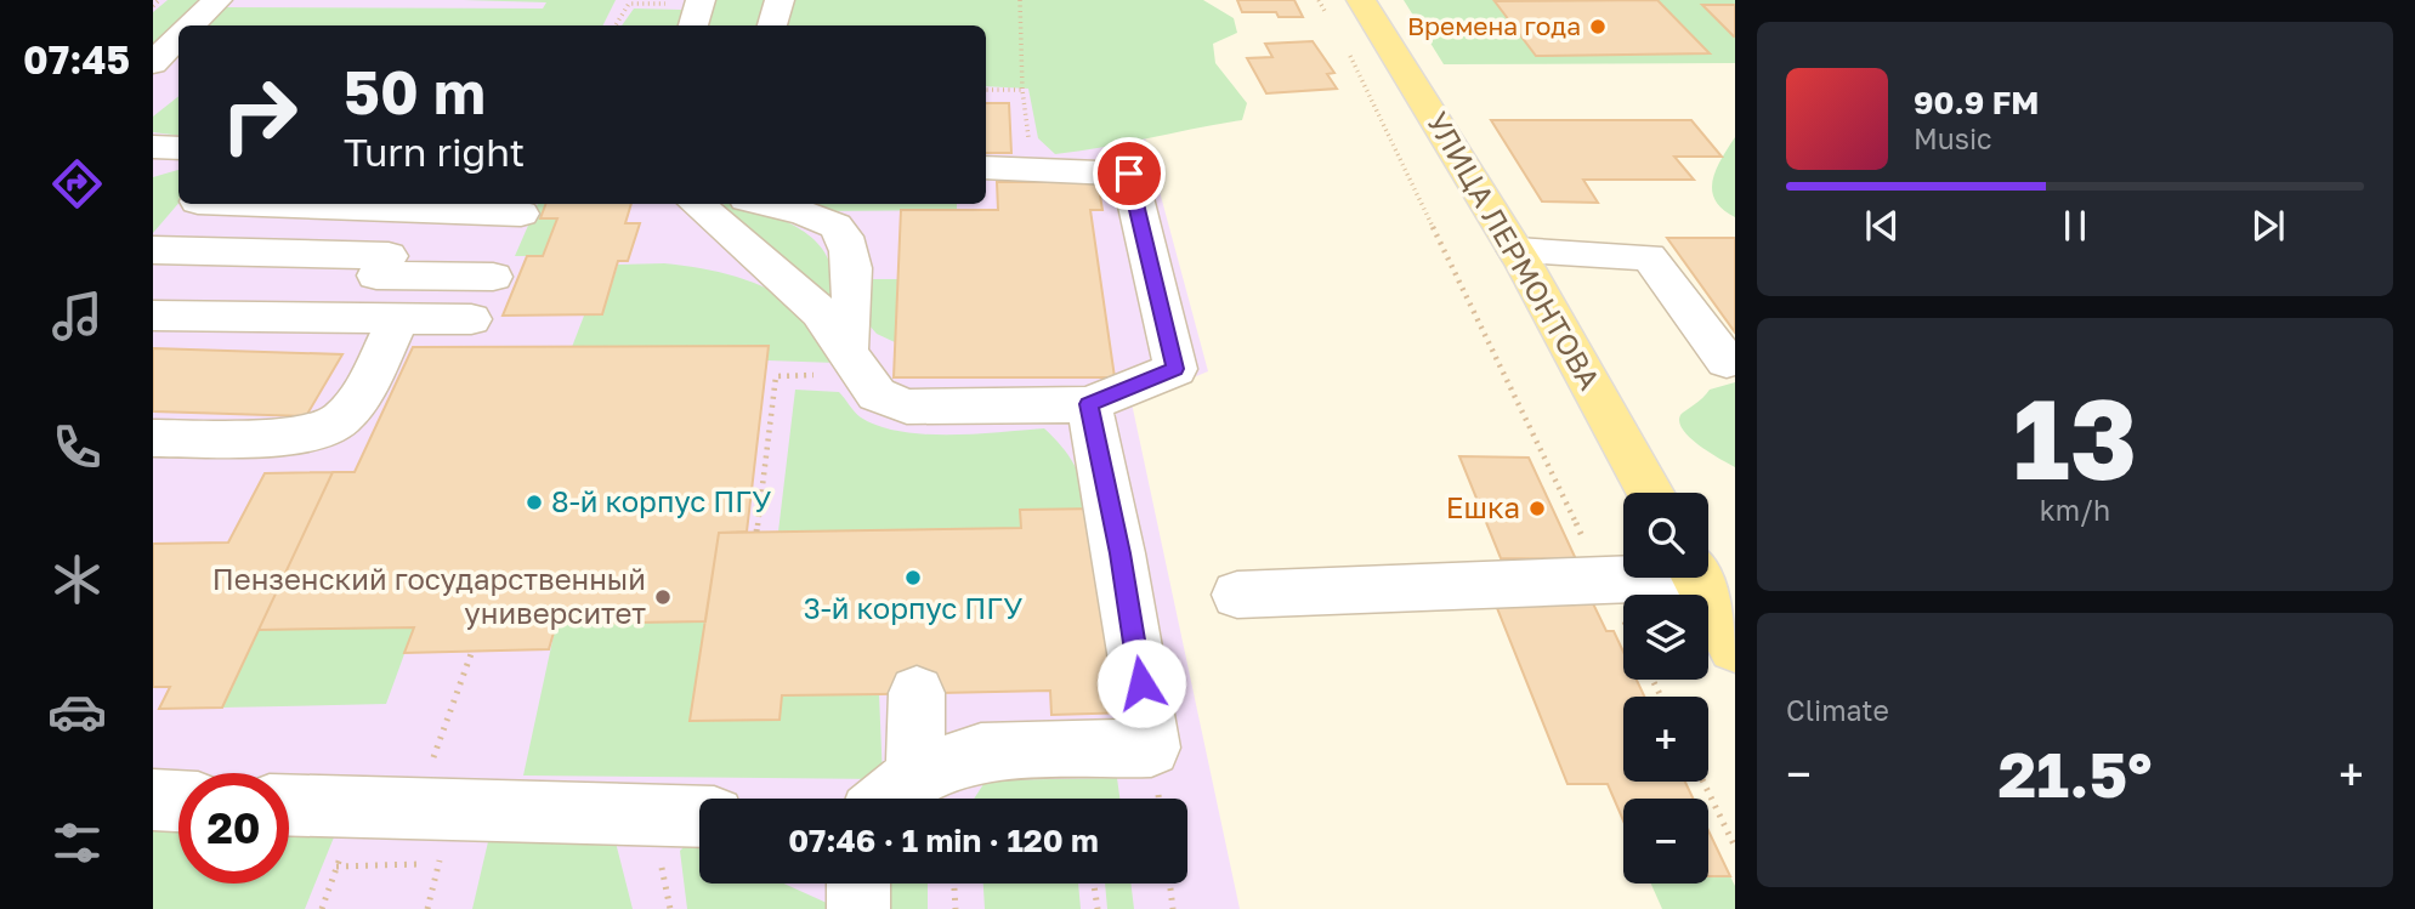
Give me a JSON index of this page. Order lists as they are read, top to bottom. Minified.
{"streets":{"main road":["УЛИЦА ЛЕРМОНТОВА"]},"places":["Времена года","8-й корпус ПГУ","Ешка","3-й корпус ПГУ","Пензенский государственный университет"],"page":{"tabs":"07:45","turn":["50 m","Turn right"],"song":["90.9 FM","Music"],"tile":[["13","km/h"],"Climate"],"map_buttons":["+","−"],"heat":["−","21.5°","+"],"limit":"20","trip":"07:46 · 1 min · 120 m"}}
